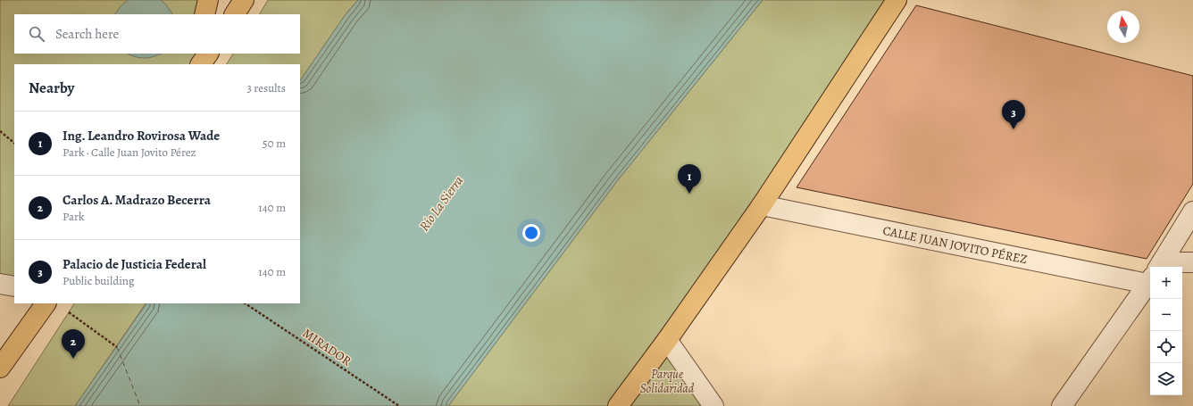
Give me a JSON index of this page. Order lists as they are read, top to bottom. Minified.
{"streets":{"street":["CALLE JUAN JOVITO PÉREZ"],"path":["MIRADOR"]},"water":["Río La Sierra"],"parks":["Parque Solidaridad"],"north":"top","page":{"search":"Search here","heading":["Nearby","3 results"],"pins":["3","1","2"],"list":[{"mark":"1","name":"Ing. Leandro Rovirosa Wade","note":"Park · Calle Juan Jovito Pérez","value":"50 m"},{"mark":"2","name":"Carlos A. Madrazo Becerra","note":"Park","value":"140 m"},{"mark":"3","name":"Palacio de Justicia Federal","note":"Public building","value":"140 m"}],"map_buttons":["+","−"]}}
